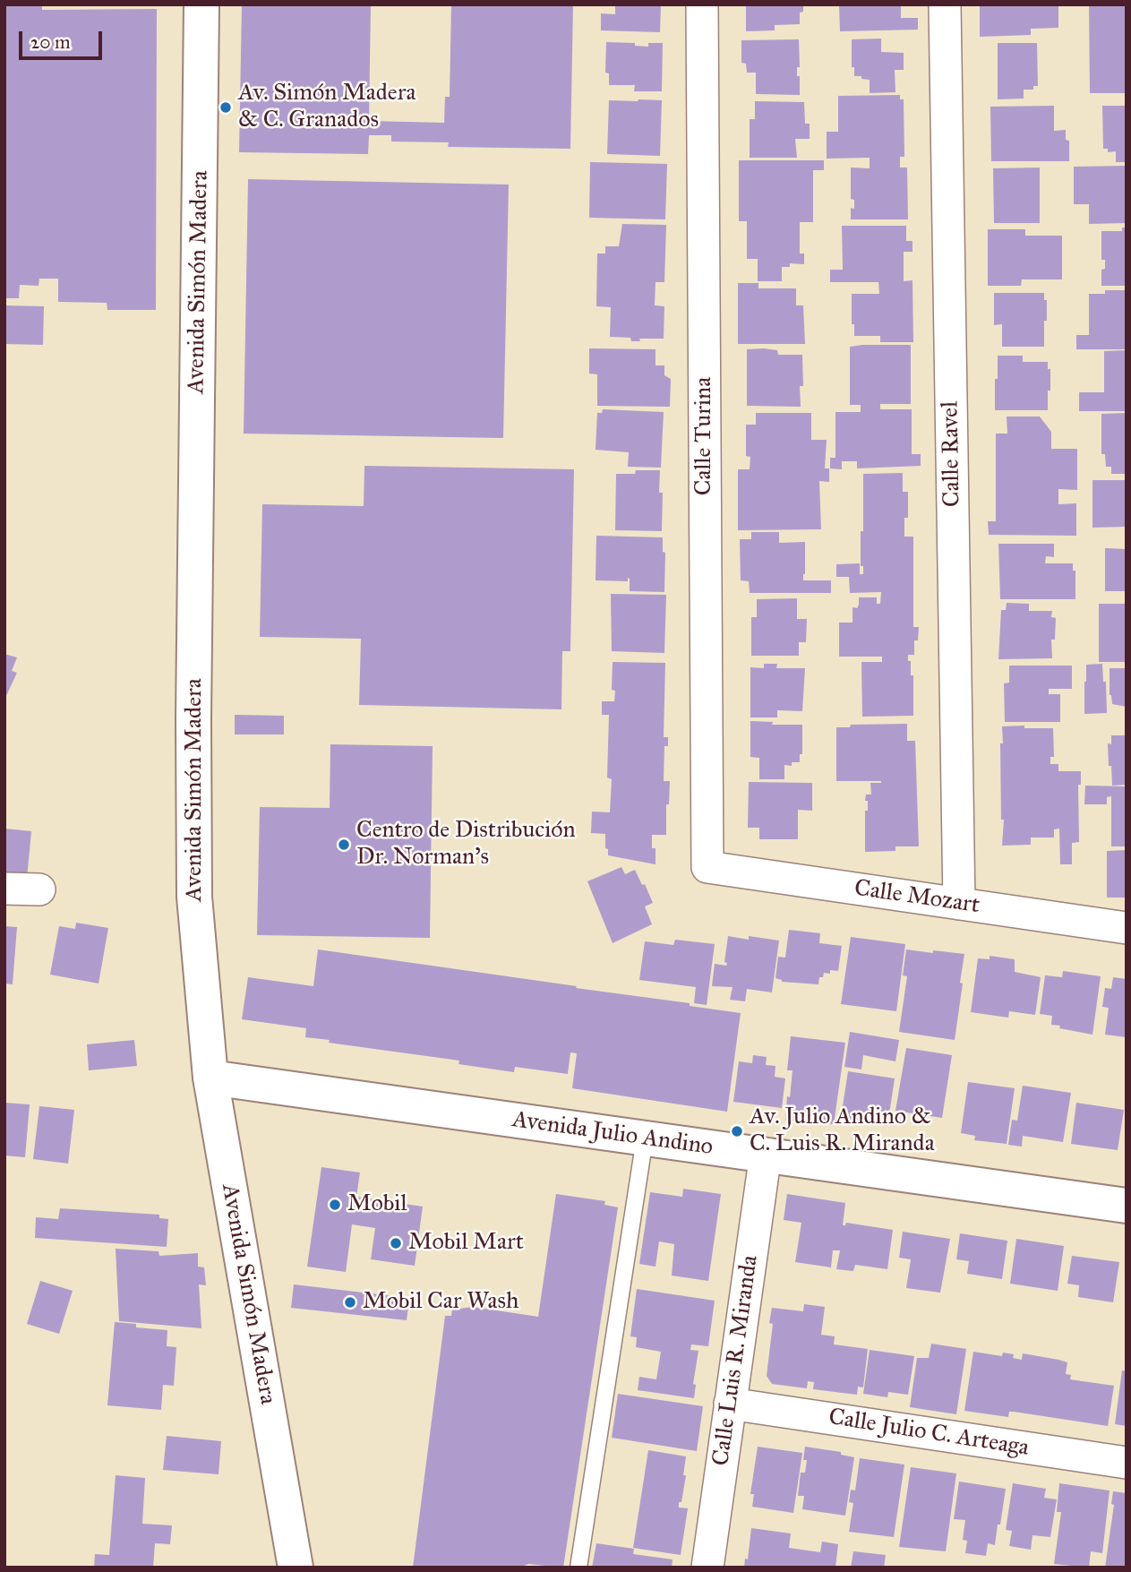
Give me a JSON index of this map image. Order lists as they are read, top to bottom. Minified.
{"streets":{"street":["Avenida Simón Madera","Calle Turina","Calle Ravel","Calle Mozart","Avenida Julio Andino","Calle Luis R. Miranda","Calle Julio C. Arteaga"]},"crossings":[["Avenida Simón Madera","Avenida Julio Andino"],["Calle Turina","Calle Mozart"],["Calle Ravel","Calle Mozart"],["Avenida Julio Andino","Calle Luis R. Miranda"],["Calle Luis R. Miranda","Calle Julio C. Arteaga"]],"places":["Av. Simón Madera & C. Granados","Centro de Distribución Dr. Norman's","Av. Julio Andino & C. Luis R. Miranda","Mobil","Mobil Mart","Mobil Car Wash"],"scale_bar":"20 m"}
